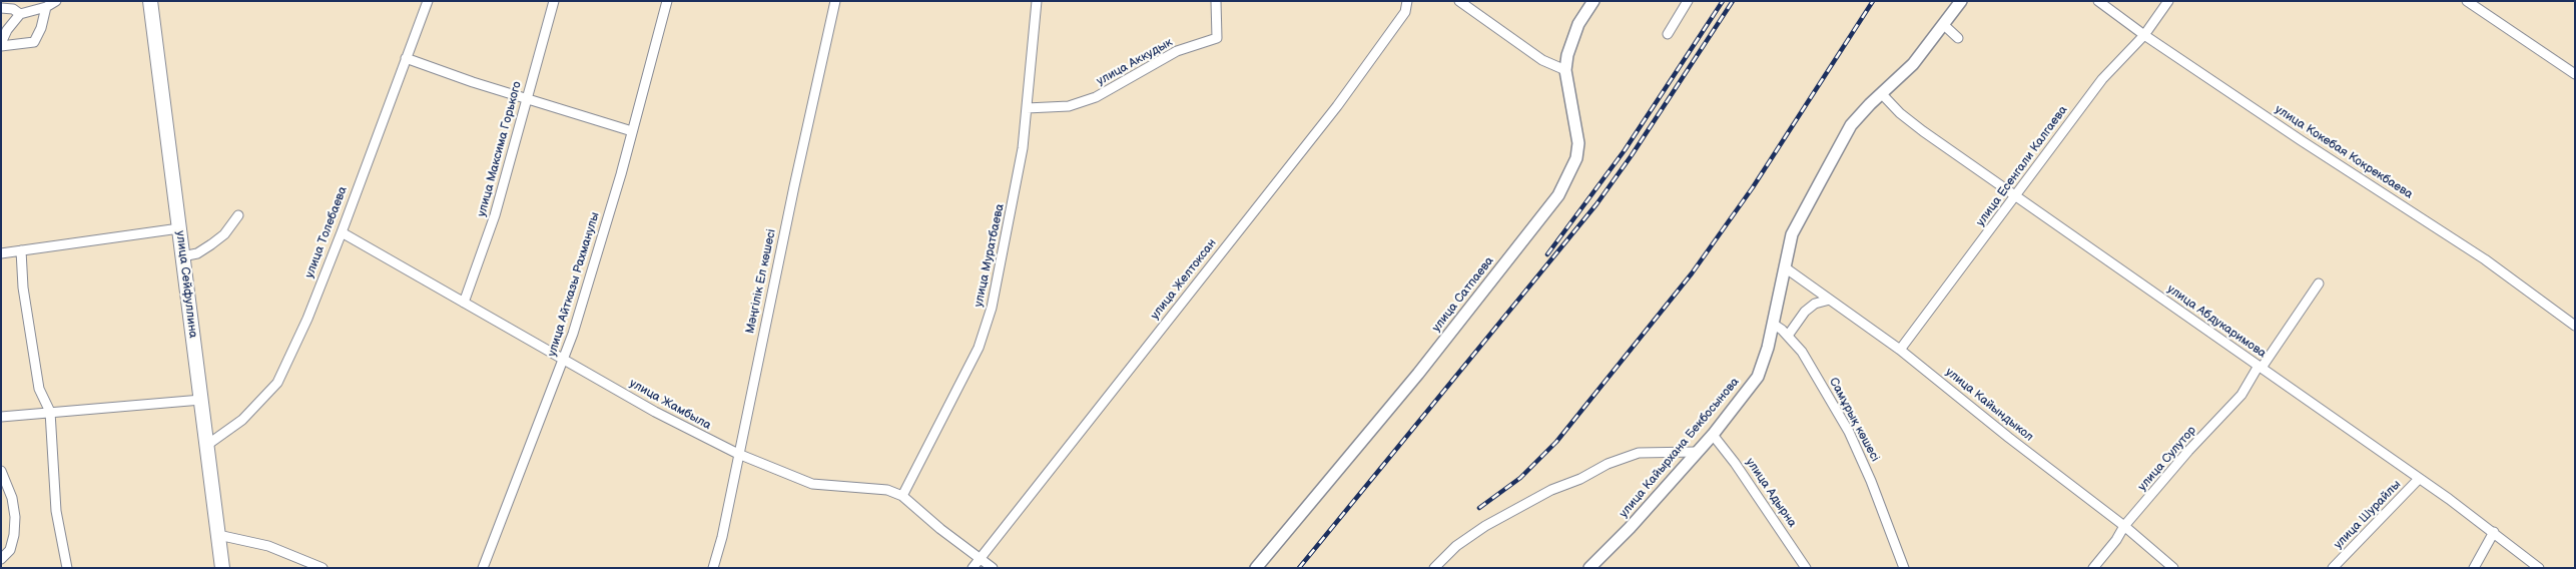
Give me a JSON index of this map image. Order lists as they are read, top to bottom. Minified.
{"streets":{"main road":["улица Сейфуллина"],"street":["улица Аккудык","улица Максима Горького","улица Кокебая Кокрекбаева","улица Есенгали Калгаева","улица Толебаева","улица Муратбаева","улица Желтоксан","Мәңгілік Ел көшесі","улица Айтказы Рахманулы","улица Сатпаева","улица Абдукаримова","улица Жамбыла","улица Кайындыкол","Самұрық көшесі","улица Кайырхана Бекбосынова","улица Сулутор","улица Адырна","улица Шурайлы"]},"crossings":[["улица Аккудык","улица Муратбаева"],["улица Максима Горького","улица Жамбыла"],["улица Кокебая Кокрекбаева","улица Есенгали Калгаева"],["улица Есенгали Калгаева","улица Абдукаримова"],["улица Есенгали Калгаева","улица Кайындыкол"],["улица Толебаева","улица Сейфуллина"],["улица Толебаева","улица Жамбыла"],["улица Муратбаева","улица Жамбыла"],["улица Желтоксан","улица Жамбыла"],["Мәңгілік Ел көшесі","улица Жамбыла"],["улица Айтказы Рахманулы","улица Жамбыла"],["улица Абдукаримова","улица Кайырхана Бекбосынова"],["улица Абдукаримова","улица Сулутор"],["улица Абдукаримова","улица Шурайлы"],["улица Кайындыкол","улица Кайырхана Бекбосынова"],["улица Кайындыкол","улица Сулутор"],["Самұрық көшесі","улица Кайырхана Бекбосынова"],["улица Кайырхана Бекбосынова","улица Адырна"]]}
